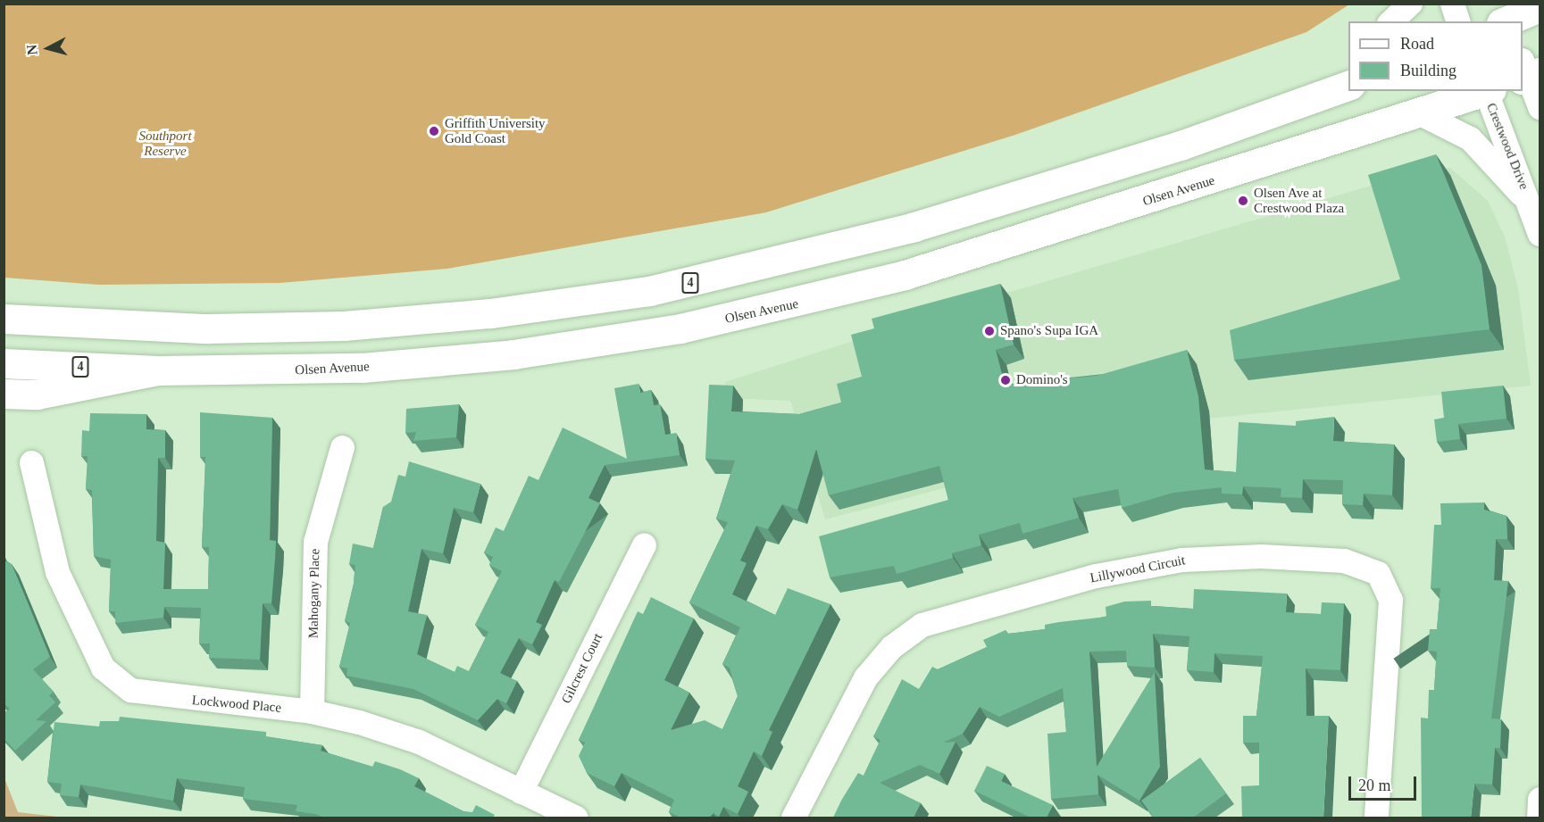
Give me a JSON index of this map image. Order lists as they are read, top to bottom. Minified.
{"streets":{"main road":["Olsen Avenue","4"],"street":["Crestwood Drive","Lillywood Circuit","Mahogany Place","Gilcrest Court","Lockwood Place"]},"crossings":[["Mahogany Place","Lockwood Place"],["Gilcrest Court","Lockwood Place"]],"parks":["Southport Reserve"],"places":["Griffith University Gold Coast","Olsen Ave at Crestwood Plaza","Spano's Supa IGA","Domino's"],"legend":["Road","Building"],"scale_bar":"20 m","north":"left"}
